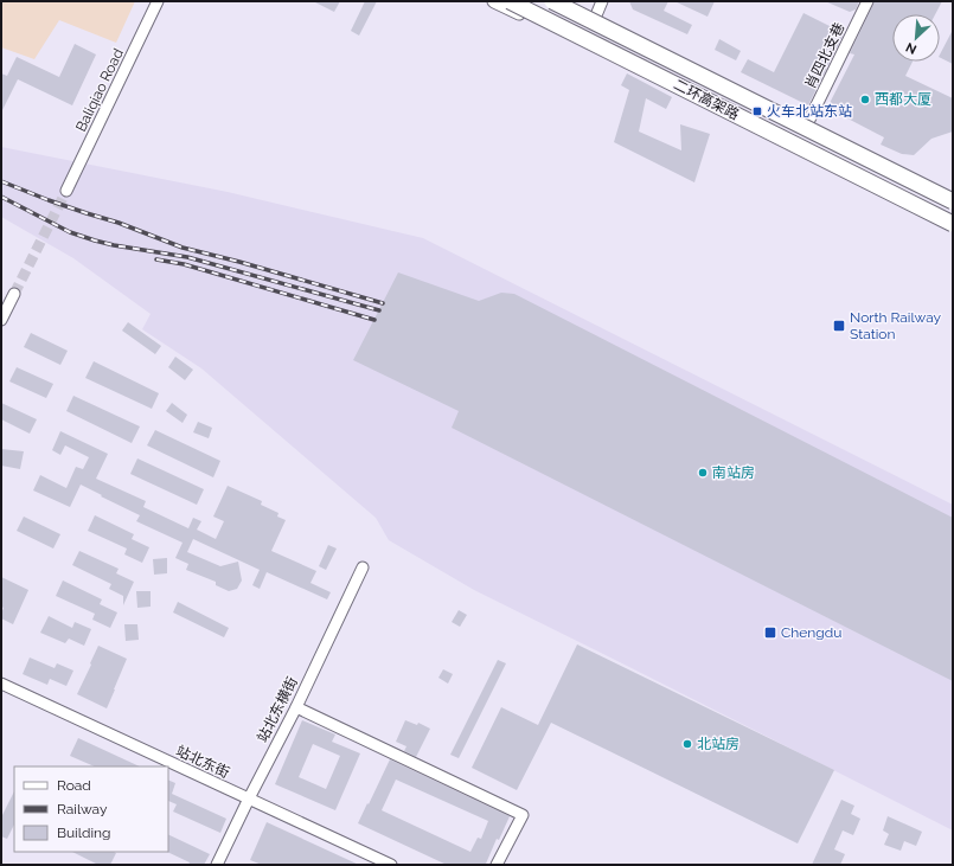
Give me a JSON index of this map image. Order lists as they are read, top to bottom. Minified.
{"streets":{"highway":["二环高架路"],"street":["肖四北支巷","Baliqiao Road","站北东横街","站北东街"]},"crossings":[["站北东横街","站北东街"]],"places":{"other":["西都大厦","南站房","北站房"],"transit":["火车北站东站","North Railway Station","Chengdu"]},"legend":["Road","Railway","Building"],"north":"bottom left"}
